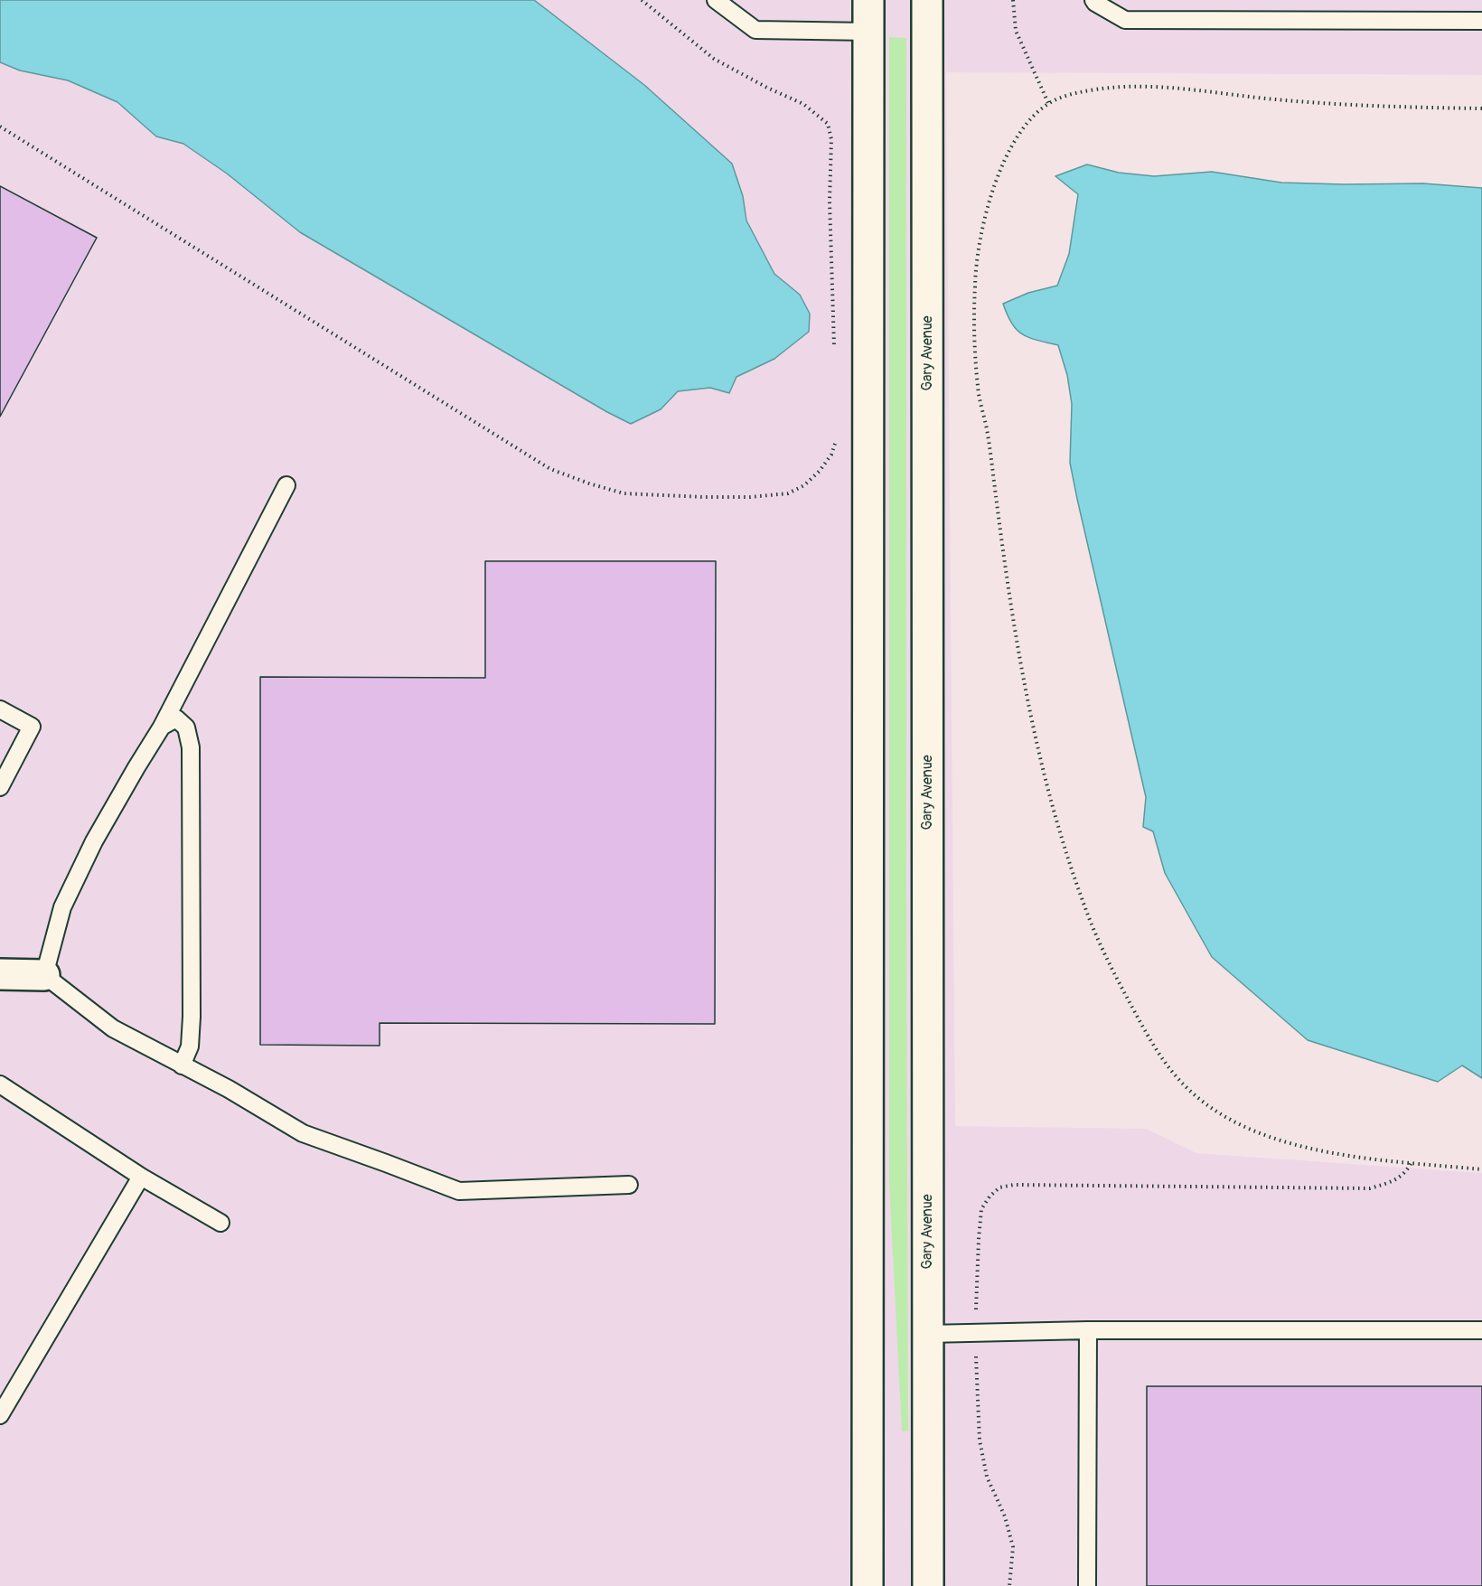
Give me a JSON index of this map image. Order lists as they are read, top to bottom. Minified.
{"streets":{"main road":["Gary Avenue"]}}
